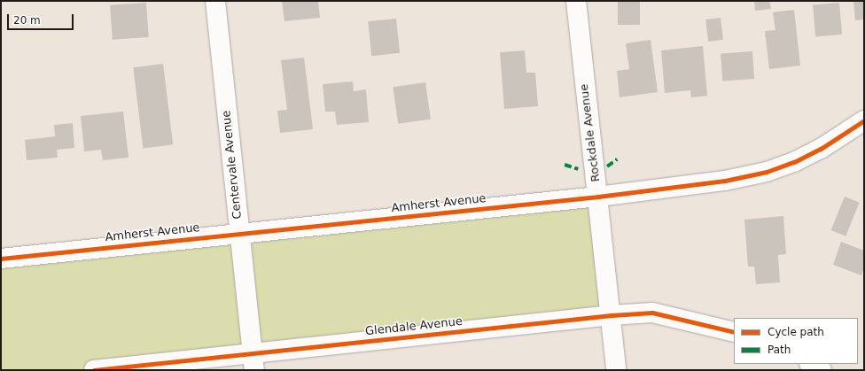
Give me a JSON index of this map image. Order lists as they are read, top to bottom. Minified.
{"streets":{"street":["Rockdale Avenue","Centervale Avenue","Amherst Avenue","Glendale Avenue"]},"crossings":[["Rockdale Avenue","Amherst Avenue"],["Rockdale Avenue","Glendale Avenue"],["Centervale Avenue","Amherst Avenue"],["Centervale Avenue","Glendale Avenue"]],"legend":["Cycle path","Path"],"scale_bar":"20 m"}
